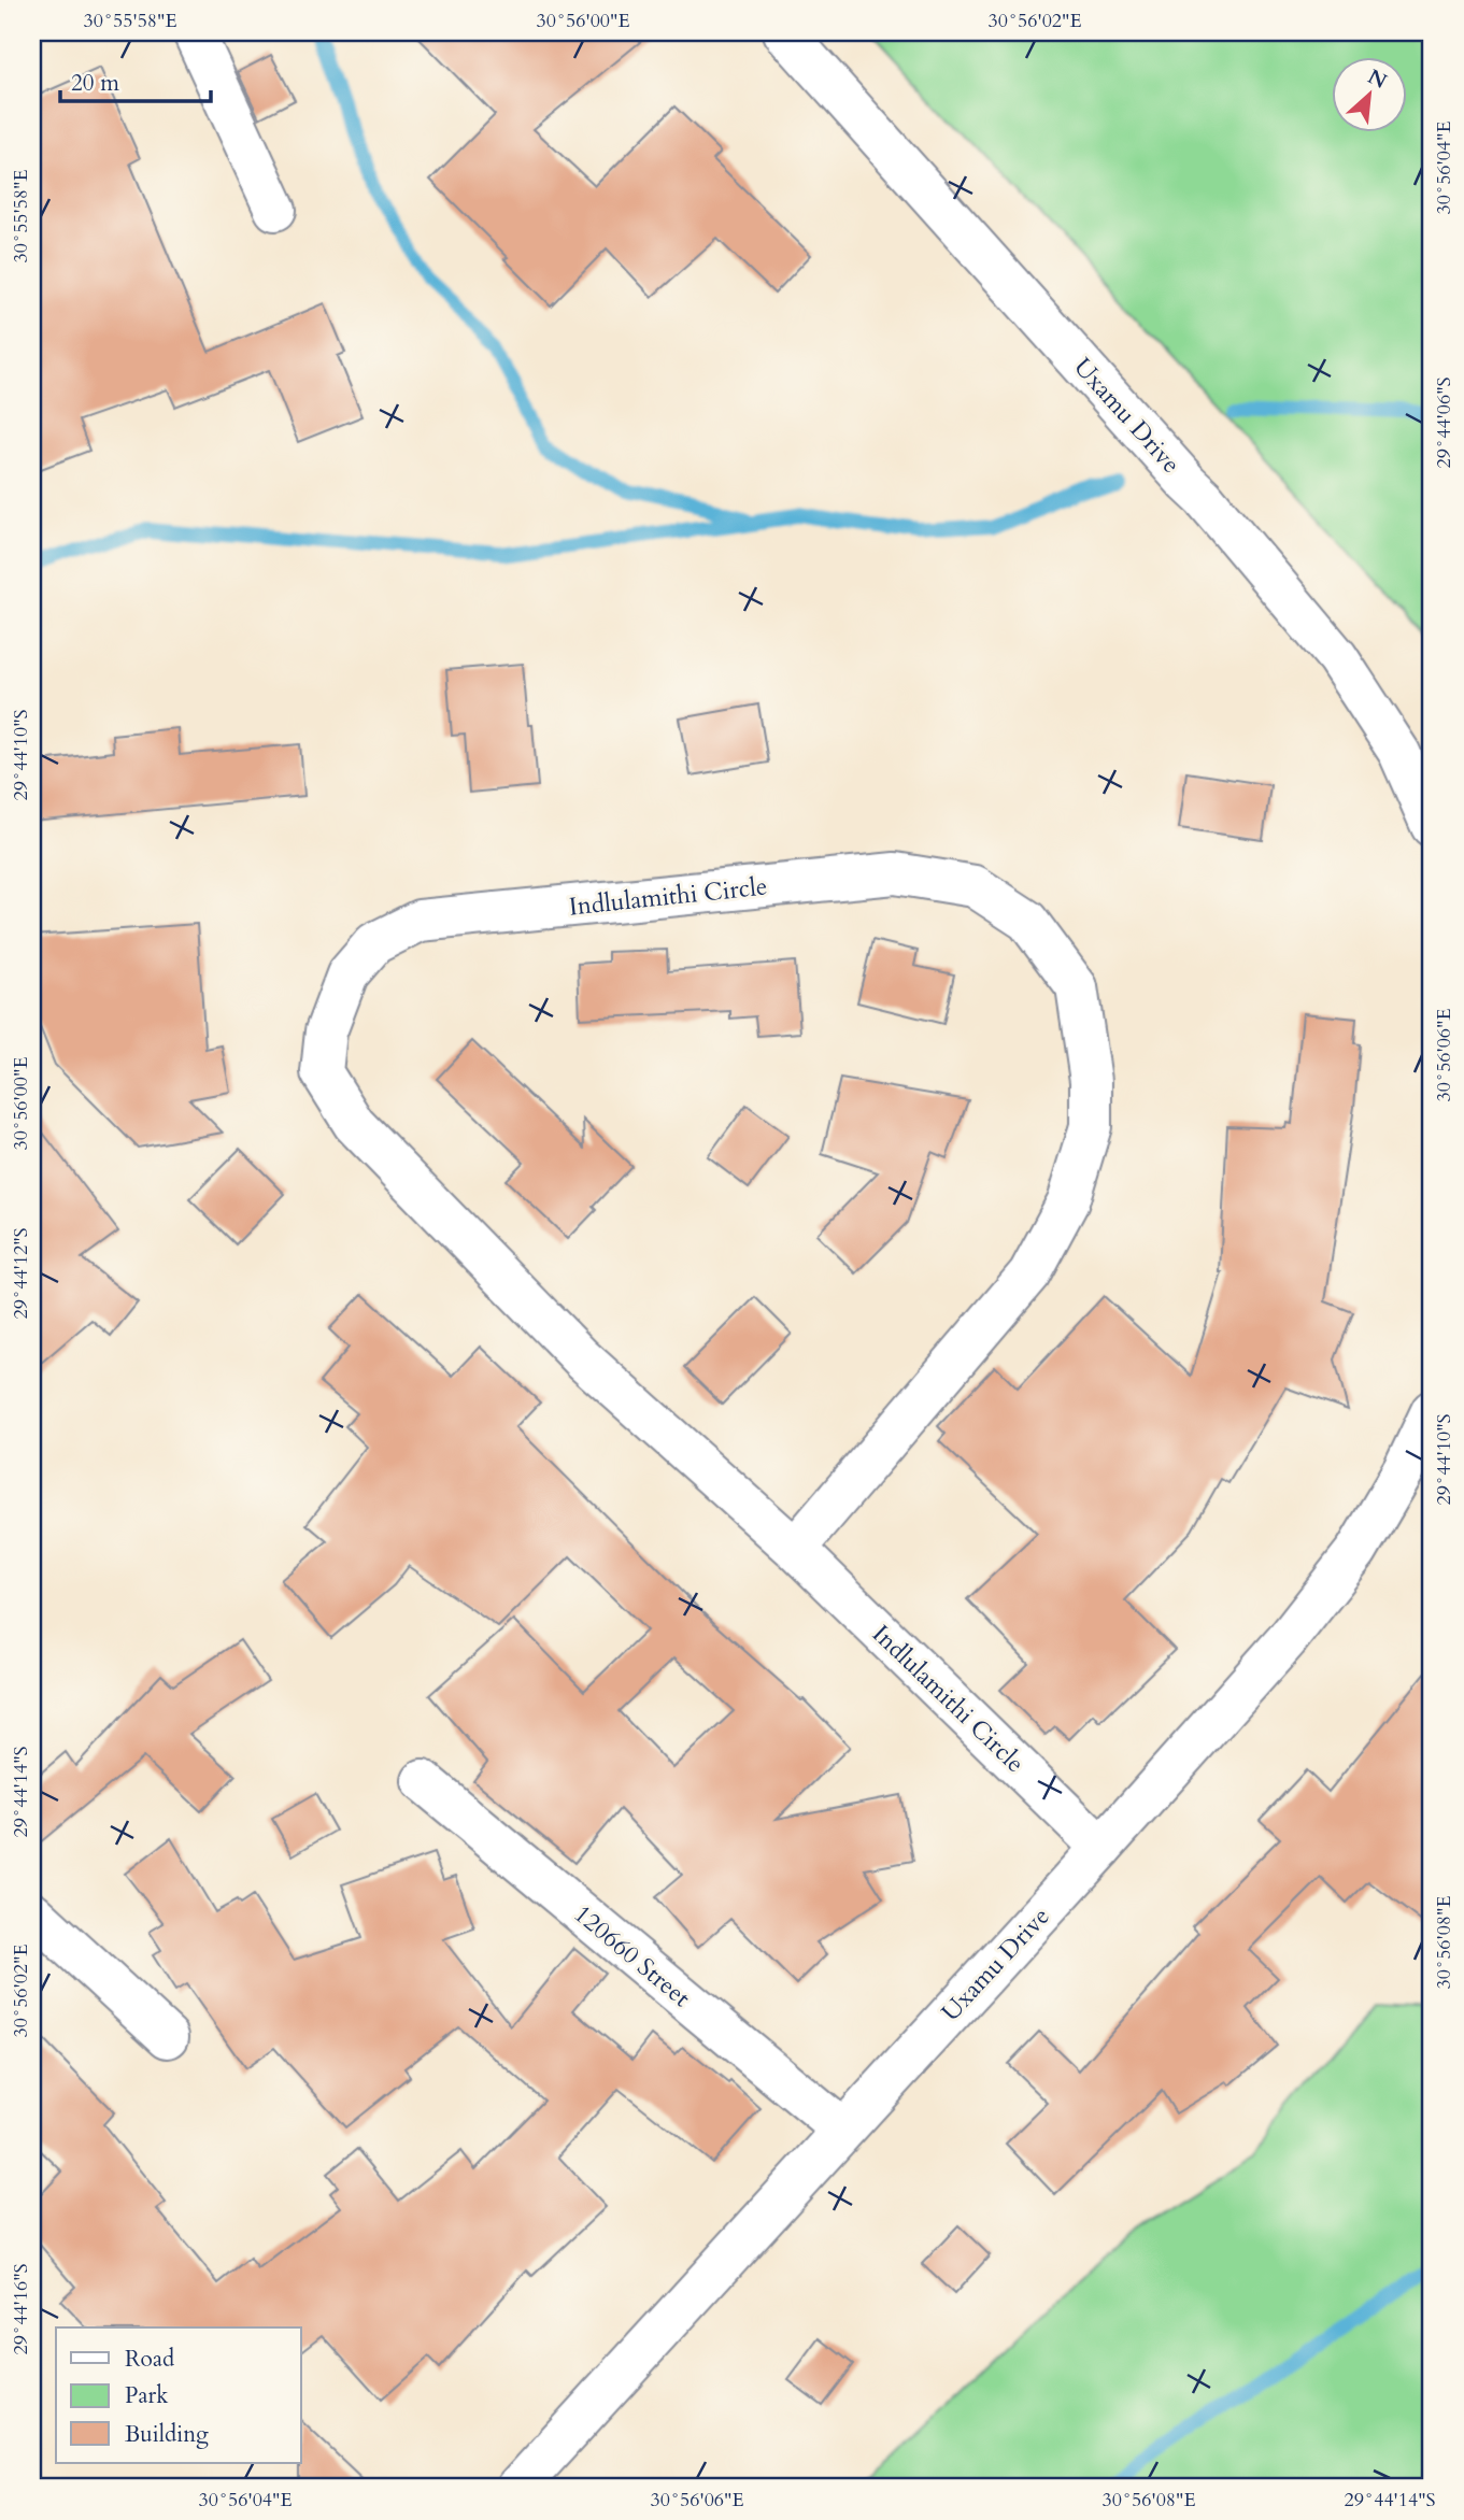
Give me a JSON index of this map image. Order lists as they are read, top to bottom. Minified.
{"streets":{"street":["Uxamu Drive","Indlulamithi Circle","120660 Street"]},"crossings":[["Uxamu Drive","Indlulamithi Circle"],["Uxamu Drive","120660 Street"]],"legend":["Road","Park","Building"],"scale_bar":"20 m","north":"top right","coordinates":["30°55'58\"E","30°56'00\"E","30°56'02\"E","30°56'04\"E","29°44'06\"S","29°44'10\"S","30°56'06\"E","29°44'12\"S","29°44'14\"S","30°56'08\"E","29°44'16\"S"]}
